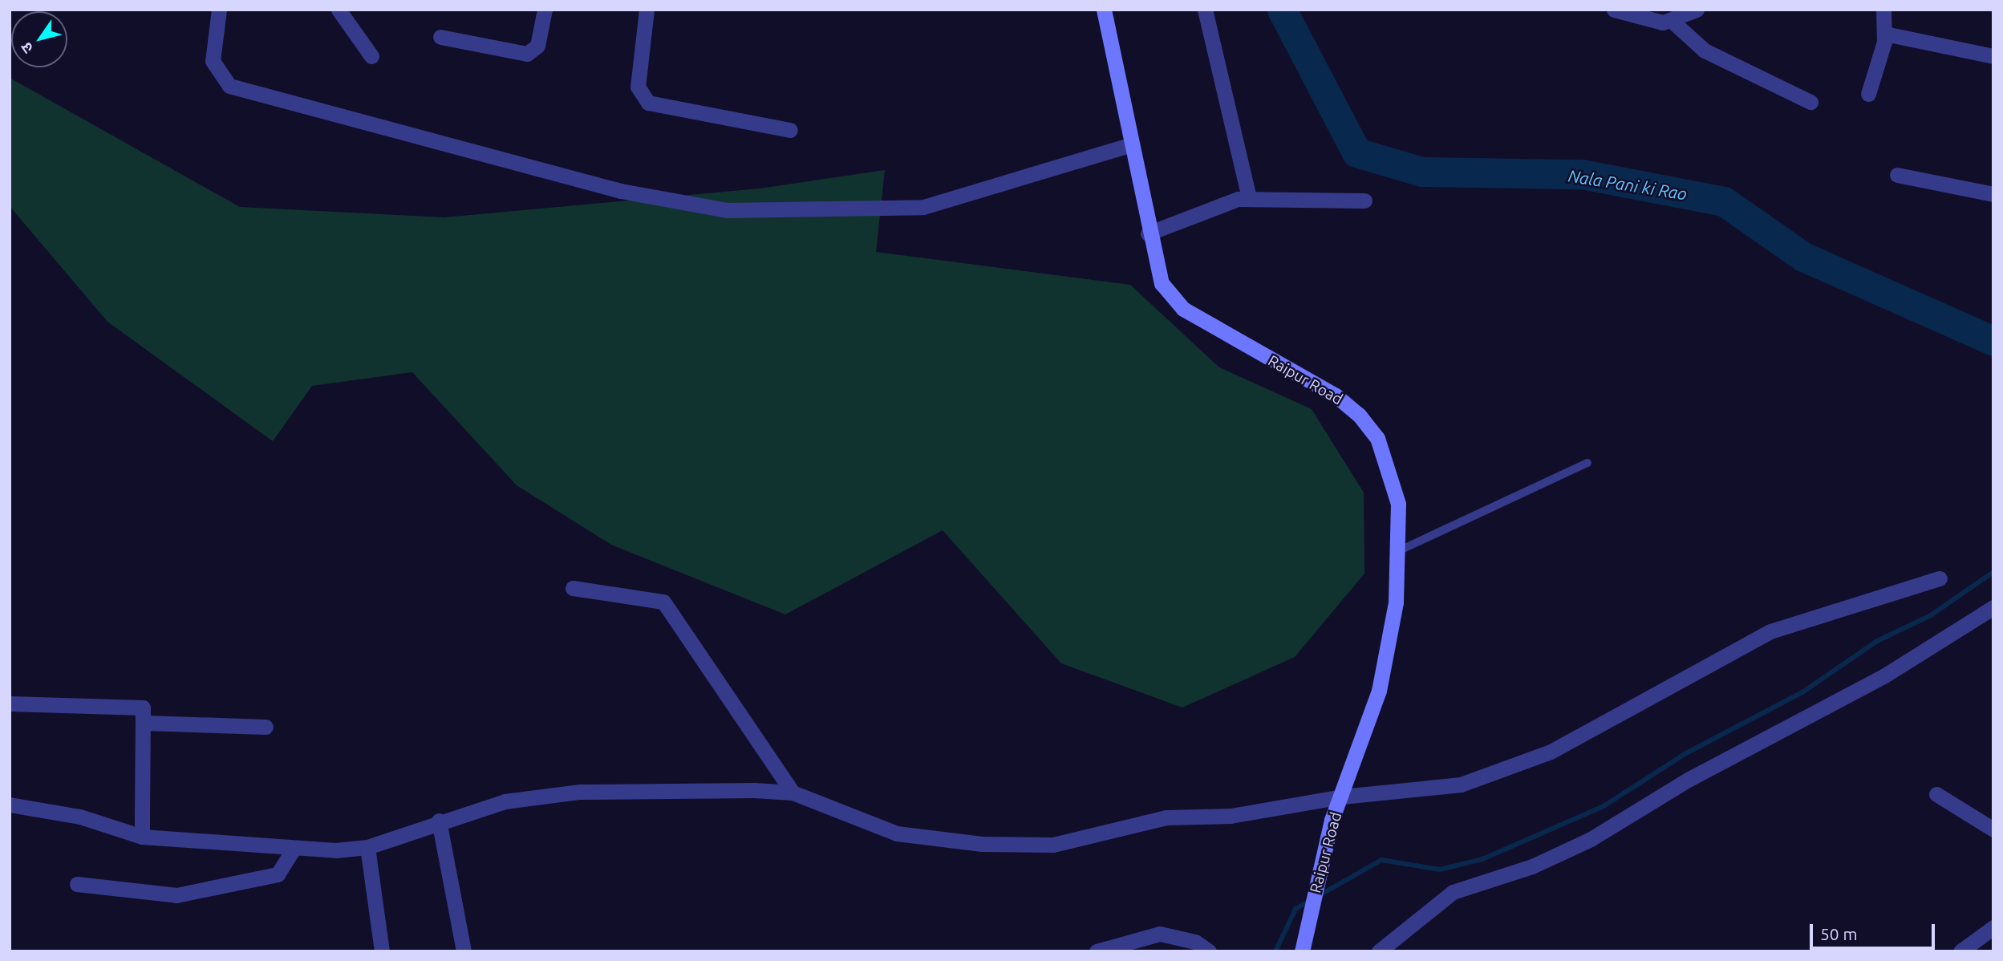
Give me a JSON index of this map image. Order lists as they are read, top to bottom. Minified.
{"streets":{"main road":["Raipur Road"]},"water":["Nala Pani ki Rao"],"scale_bar":"50 m","north":"bottom left"}
